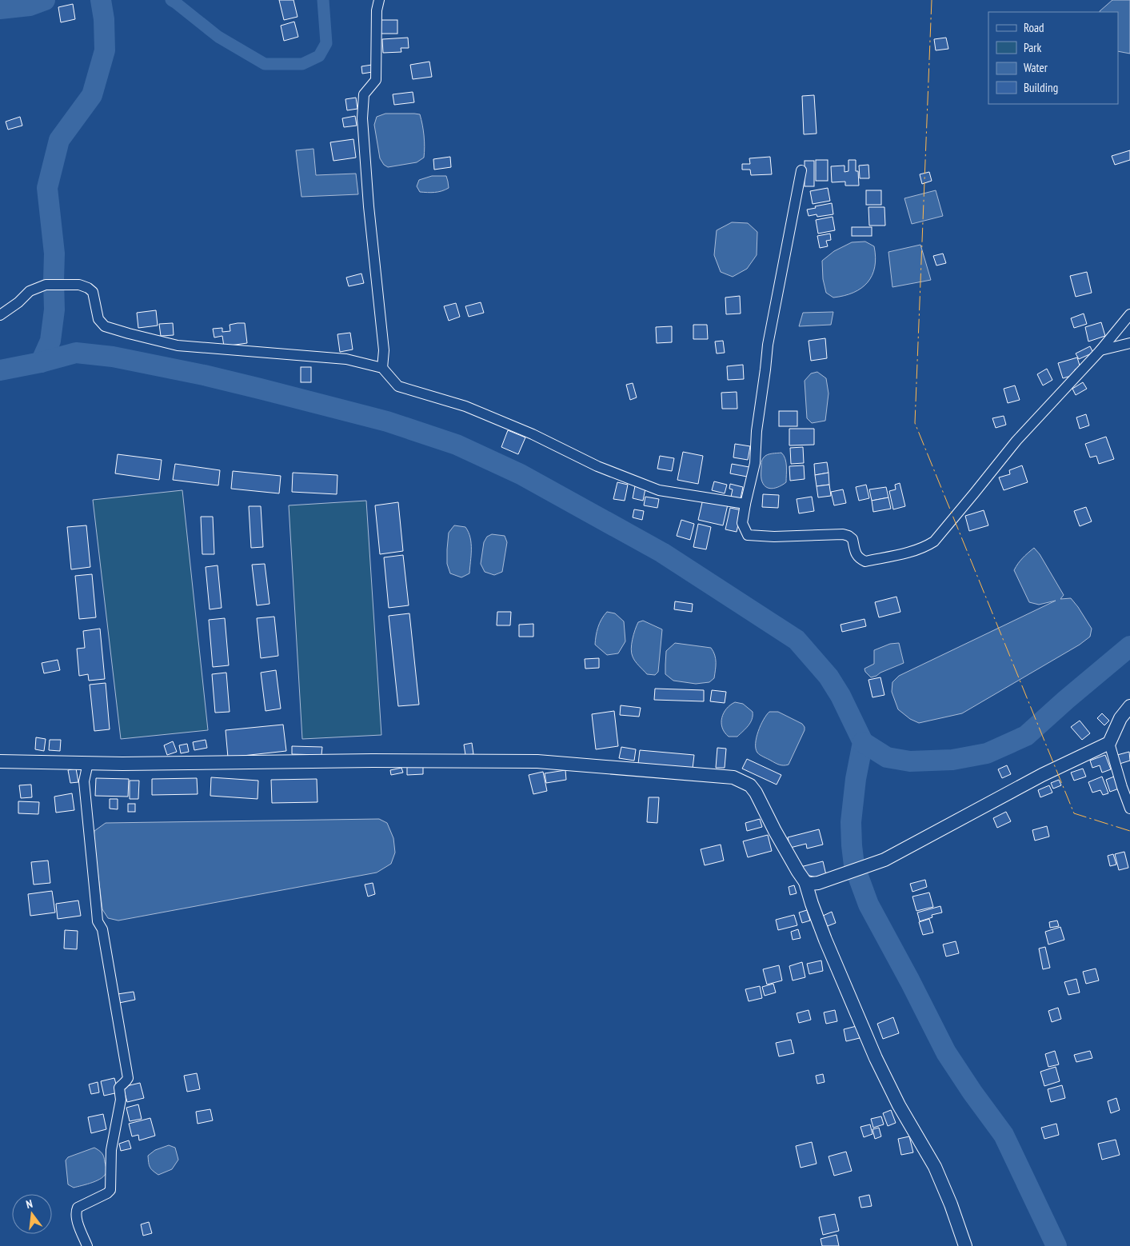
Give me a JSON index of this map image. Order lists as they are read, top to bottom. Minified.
{"legend":["Road","Park","Water","Building"],"north":"top"}
